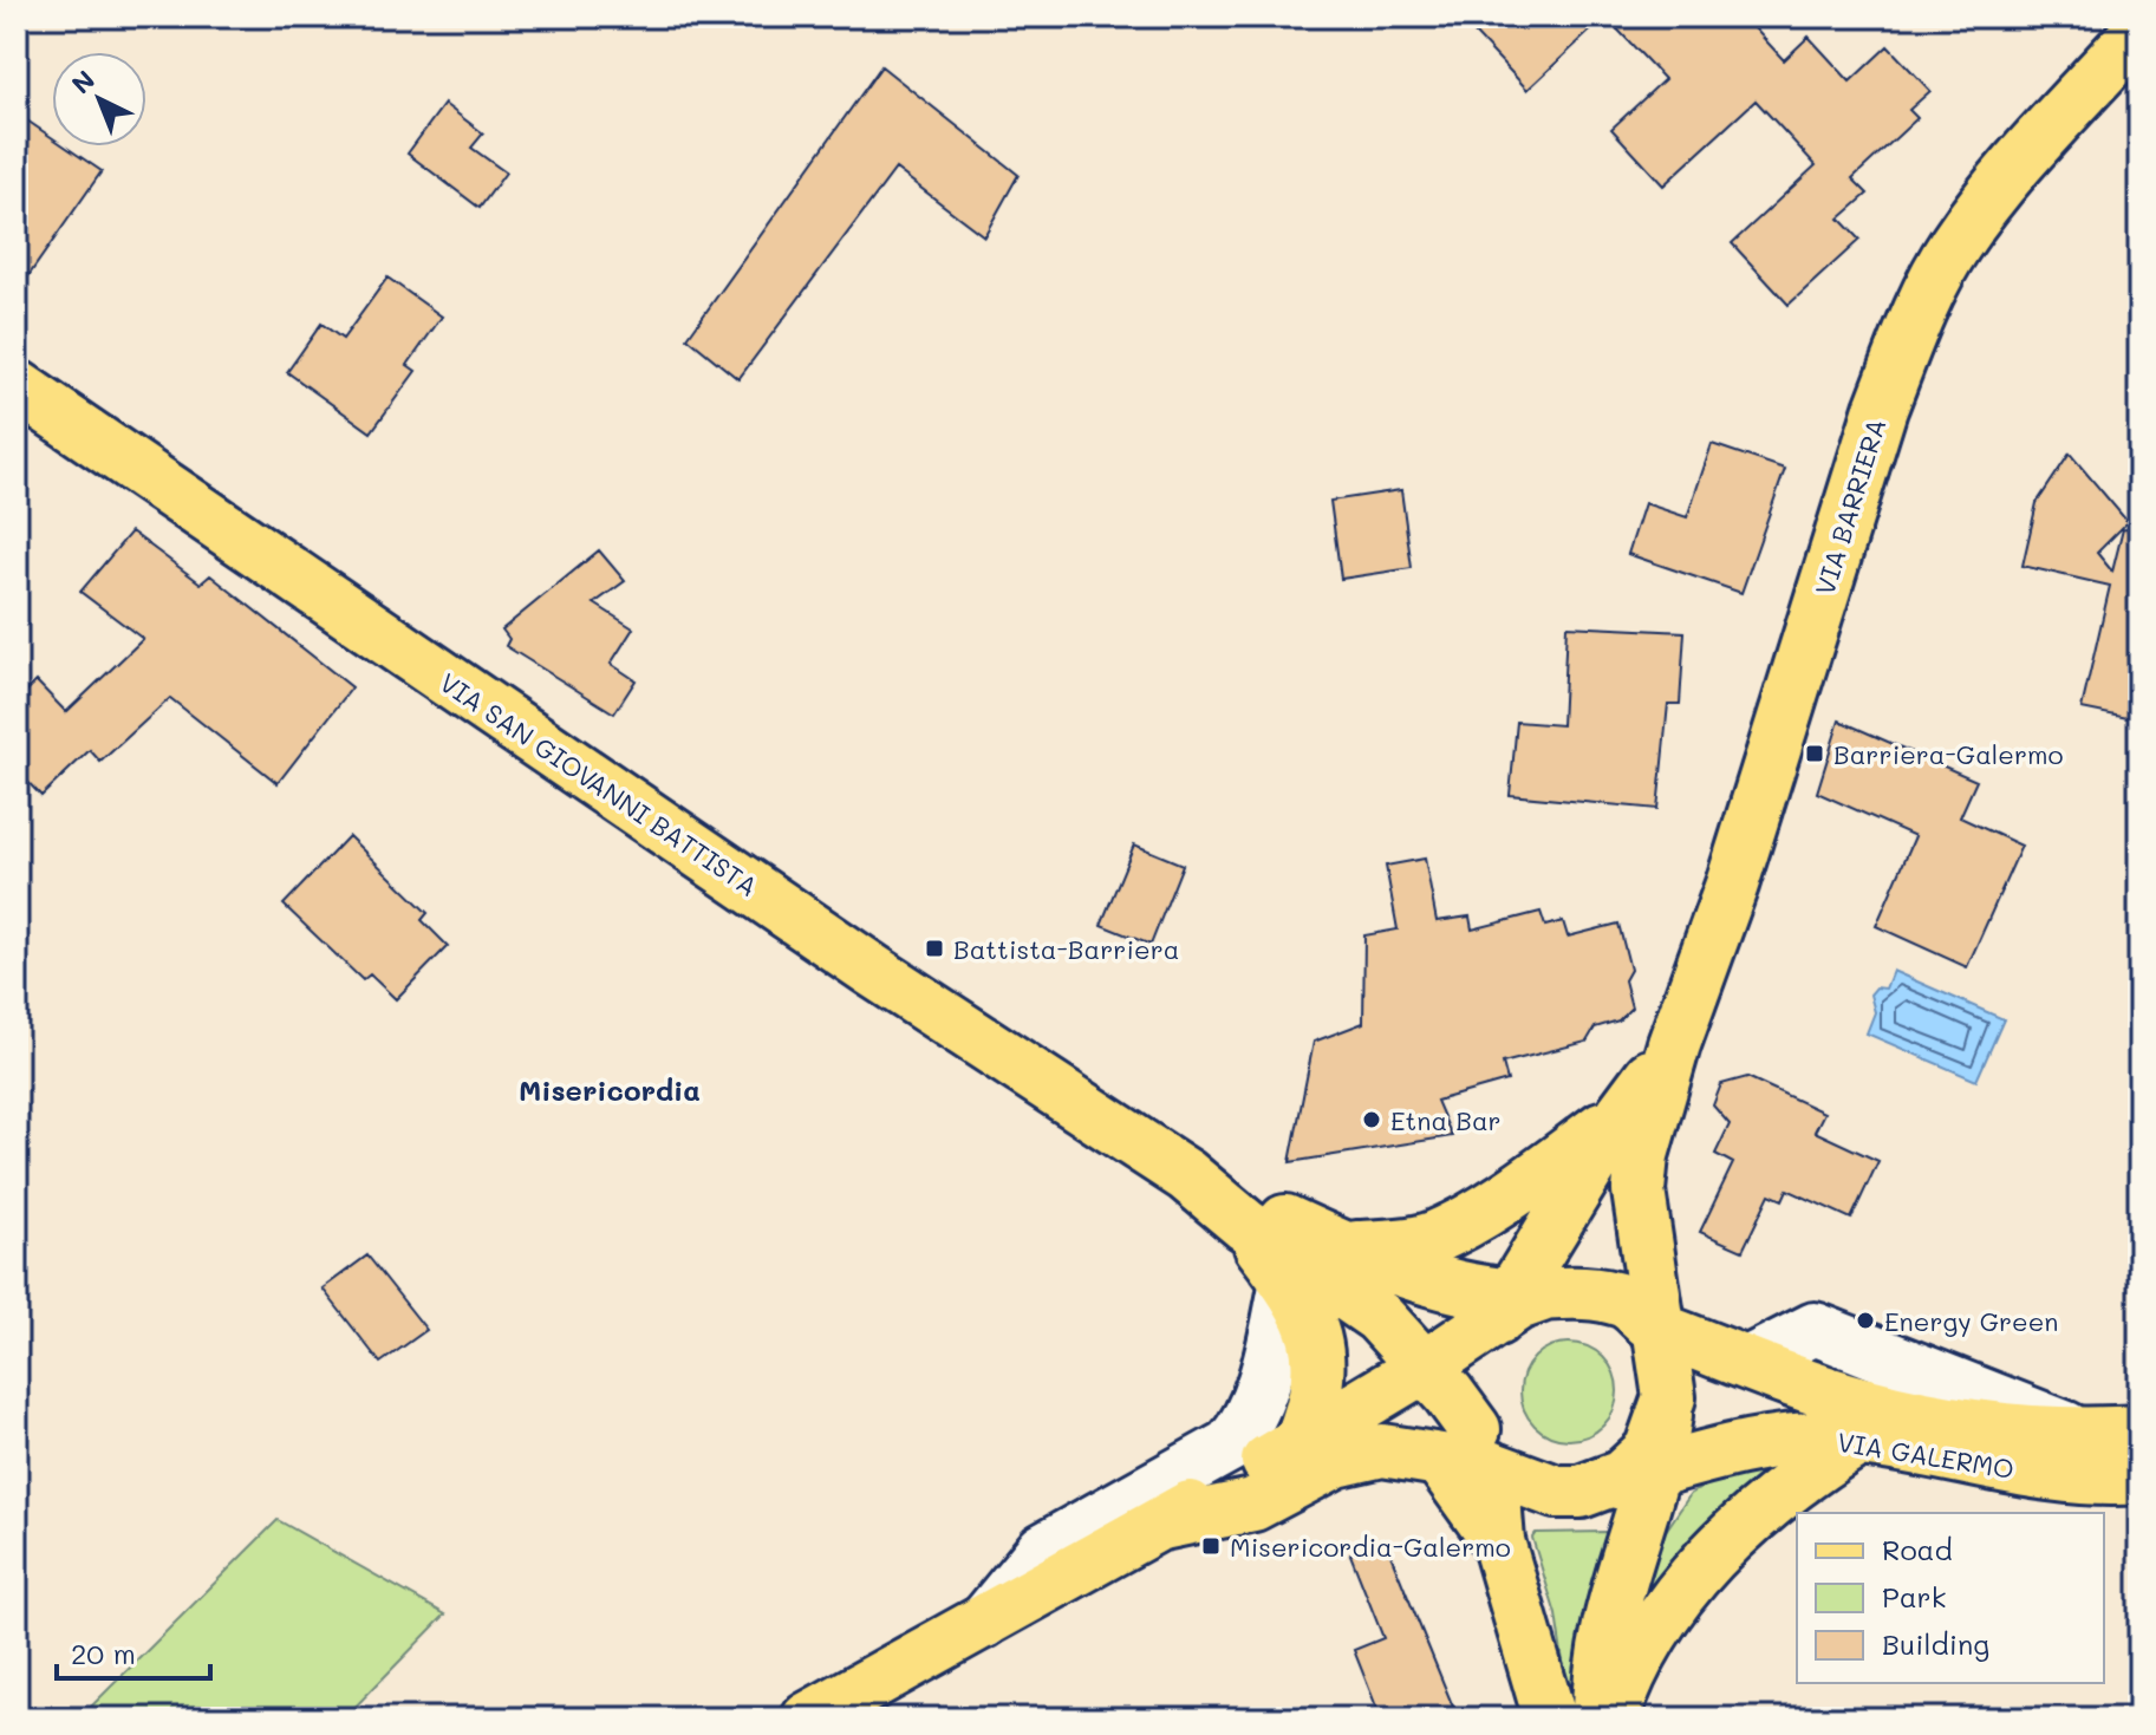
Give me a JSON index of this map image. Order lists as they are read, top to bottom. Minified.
{"streets":{"main road":["VIA BARRIERA","VIA SAN GIOVANNI BATTISTA","VIA GALERMO"]},"districts":["Misericordia"],"places":{"transit":["Barriera-Galermo","Battista-Barriera","Misericordia-Galermo"],"other":["Etna Bar","Energy Green"]},"legend":["Road","Park","Building"],"scale_bar":"20 m","north":"top left"}
